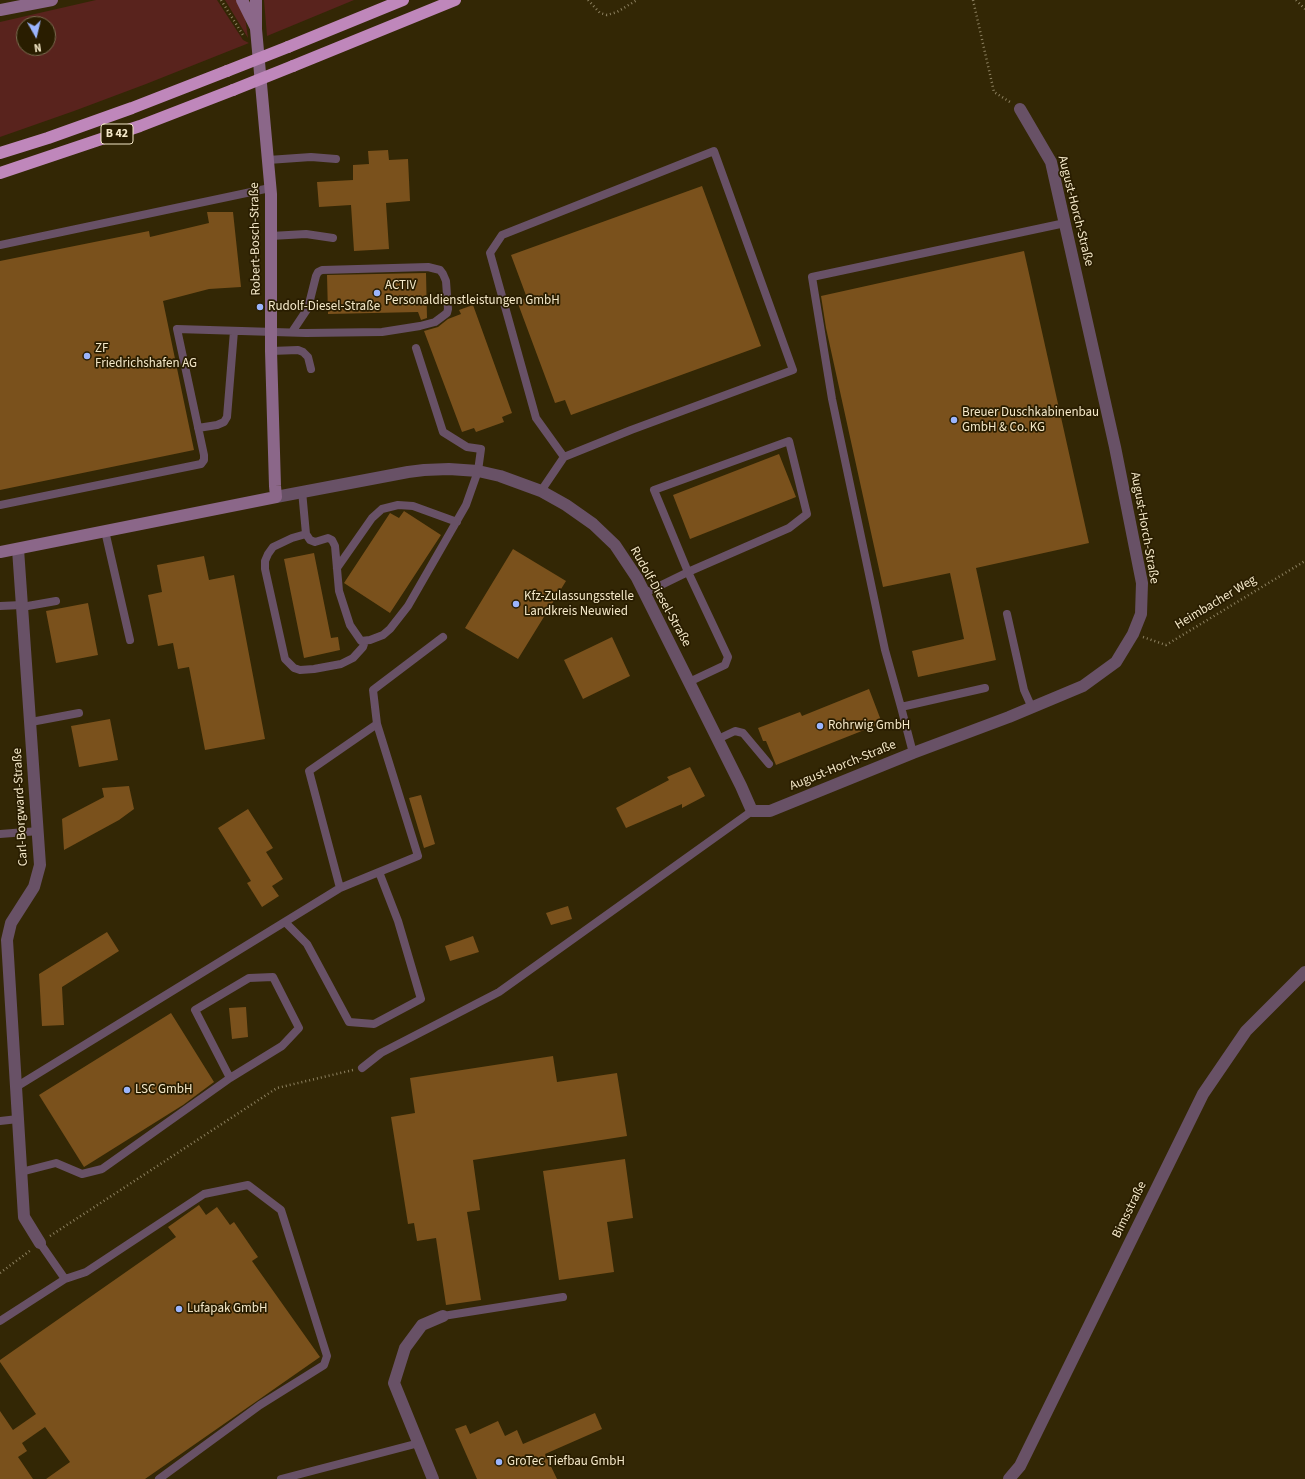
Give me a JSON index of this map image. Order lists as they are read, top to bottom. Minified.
{"streets":{"highway":["B 42"],"street":["August-Horch-Straße","Robert-Bosch-Straße","Rudolf-Diesel-Straße","Carl-Borgward-Straße","Bimsstraße"],"path":["Heimbacher Weg"]},"crossings":[["August-Horch-Straße","Rudolf-Diesel-Straße"],["August-Horch-Straße","Heimbacher Weg"],["Robert-Bosch-Straße","Rudolf-Diesel-Straße"],["Rudolf-Diesel-Straße","Carl-Borgward-Straße"]],"places":["ACTIV Personaldienstleistungen GmbH","Rudolf-Diesel-Straße","ZF Friedrichshafen AG","Breuer Duschkabinenbau GmbH & Co. KG","Kfz-Zulassungsstelle Landkreis Neuwied","Rohrwig GmbH","LSC GmbH","Lufapak GmbH","GroTec Tiefbau GmbH"],"north":"bottom"}
